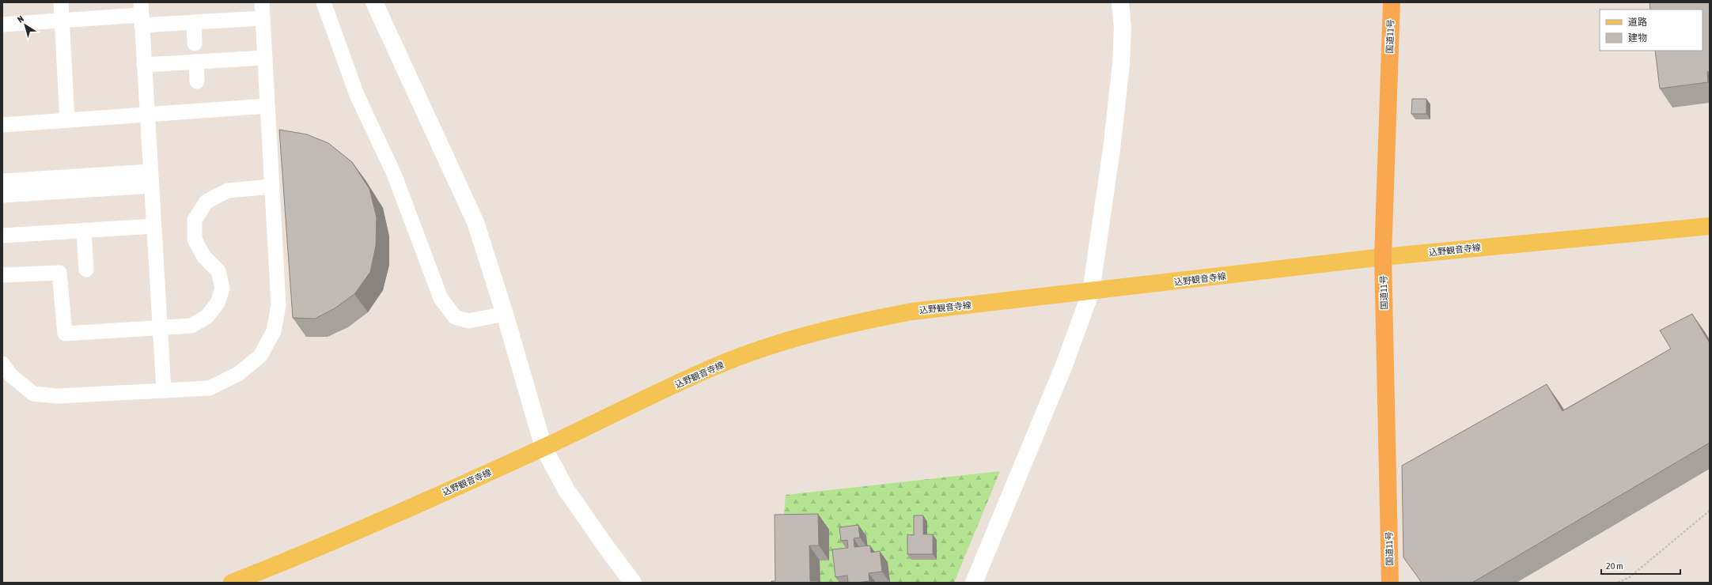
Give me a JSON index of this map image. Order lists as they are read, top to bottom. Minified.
{"streets":{"highway":["国道11号"],"main road":["込野観音寺線"]},"crossings":[["国道11号","込野観音寺線"]],"legend":["道路","建物"],"scale_bar":"20 m","north":"top left"}
